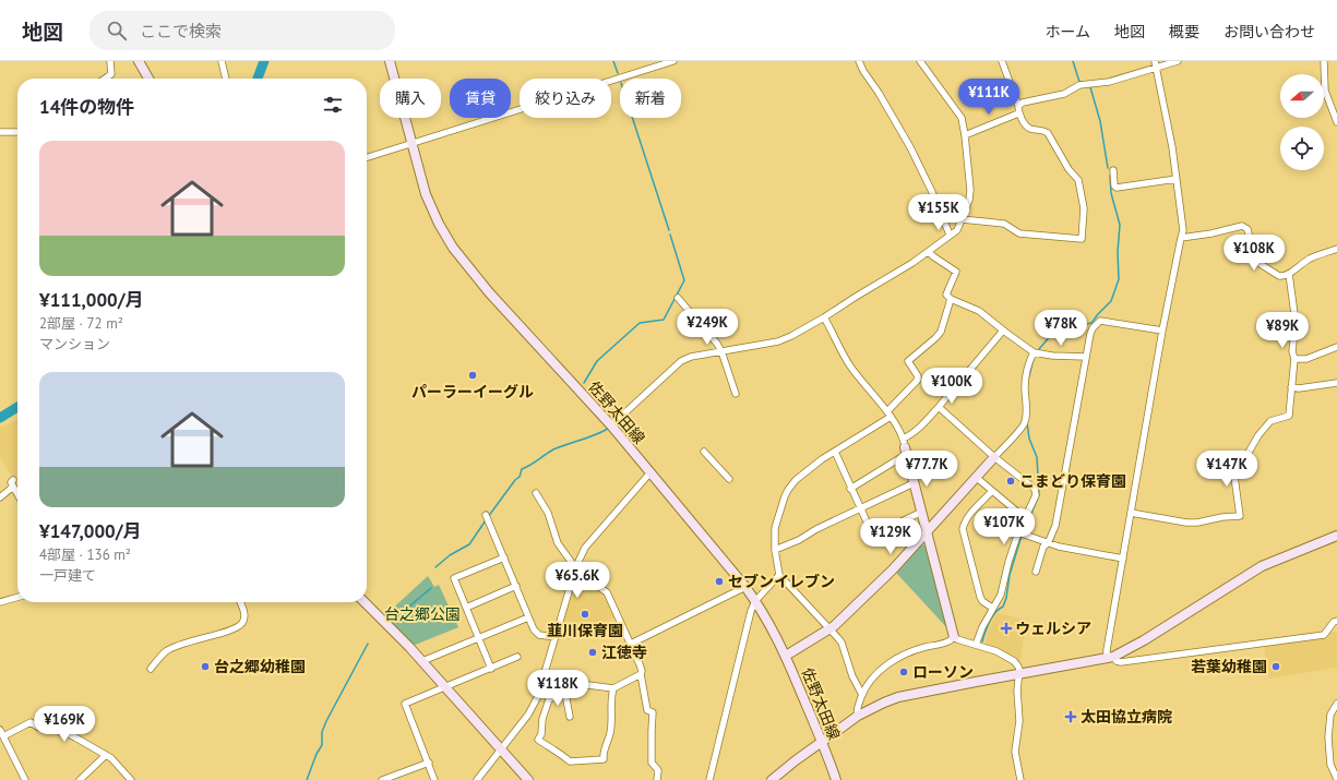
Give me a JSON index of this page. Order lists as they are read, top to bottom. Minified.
{"streets":{"street":["佐野太田線"]},"parks":["台之郷公園"],"places":{"other":["パーラーイーグル","こまどり保育園","セブンイレブン","韮川保育園","江徳寺","台之郷幼稚園","若葉幼稚園","ローソン"],"health":["ウェルシア","太田協立病院"]},"north":"left","page":{"header":"地図","search":"ここで検索","nav":["ホーム","地図","概要","お問い合わせ"],"price":["¥111K","¥155K","¥108K","¥249K","¥78K","¥89K","¥100K","¥77.7K","¥147K","¥107K","¥129K","¥65.6K","¥118K","¥169K"],"chip":["購入","賃貸","絞り込み","新着"],"heading":"14件の物件","list":[{"name":"¥111,000/月","note":"2部屋 · 72 m² · マンション"},{"name":"¥147,000/月","note":"4部屋 · 136 m² · 一戸建て"}]}}
